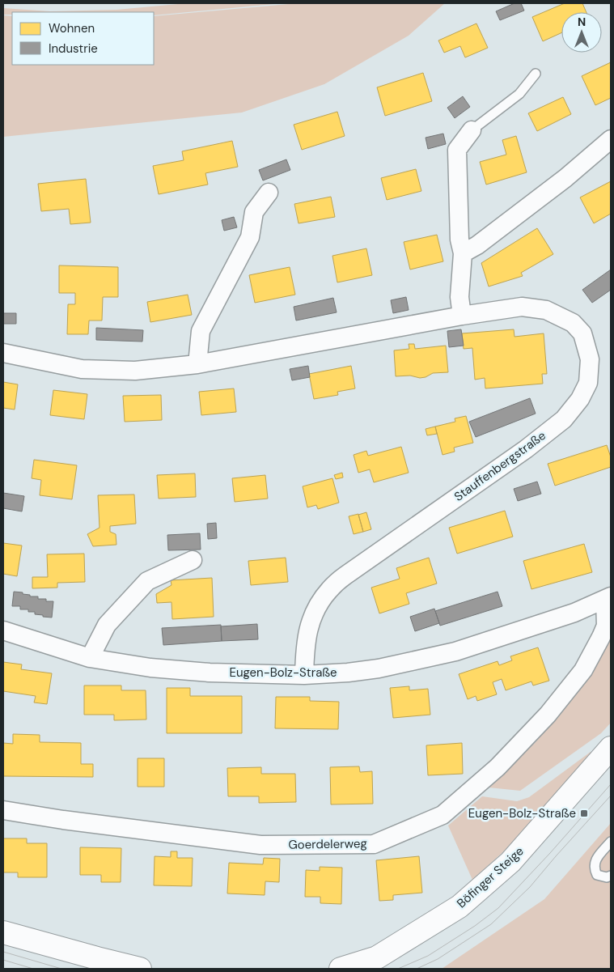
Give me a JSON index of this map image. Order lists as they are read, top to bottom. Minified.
{"streets":{"street":["Stauffenbergstraße","Eugen-Bolz-Straße","Goerdelerweg","Böfinger Steige"]},"crossings":[["Stauffenbergstraße","Eugen-Bolz-Straße"],["Eugen-Bolz-Straße","Goerdelerweg"]],"places":{"transit":["Eugen-Bolz-Straße"]},"legend":["Wohnen","Industrie"],"north":"top"}
